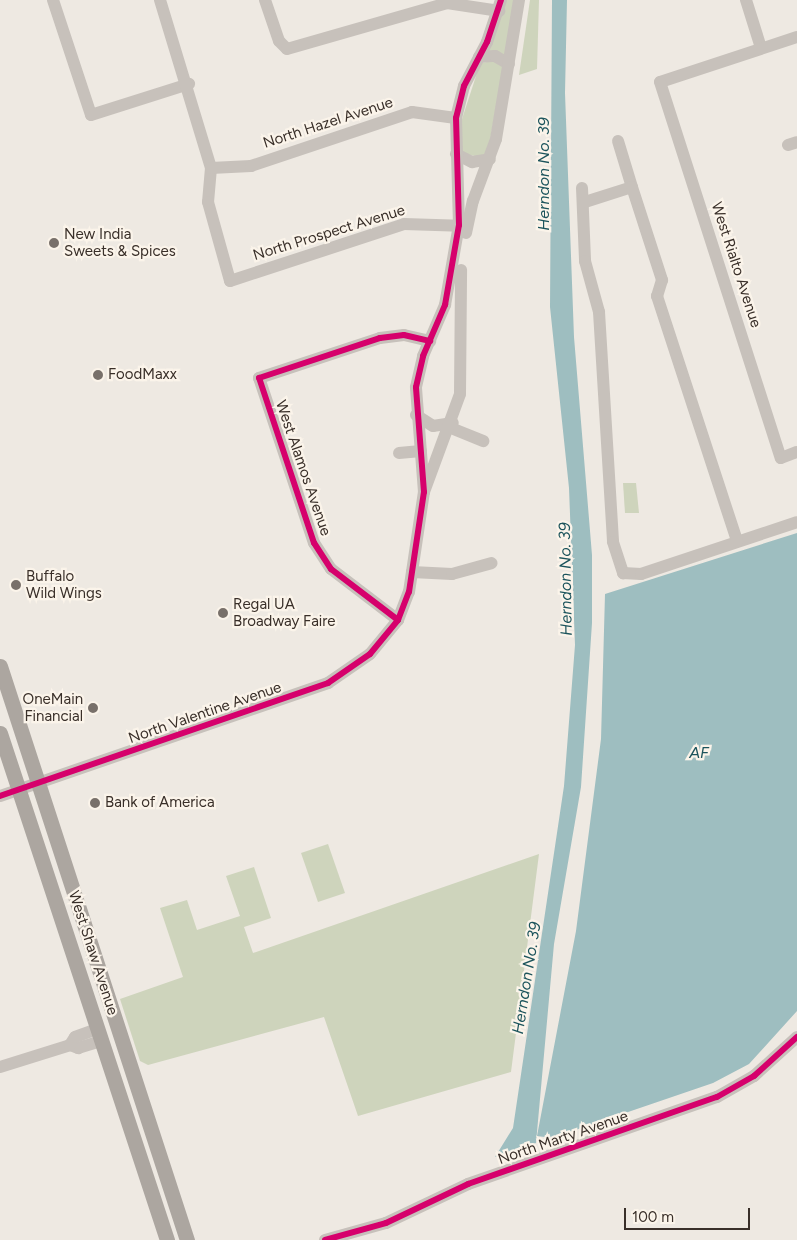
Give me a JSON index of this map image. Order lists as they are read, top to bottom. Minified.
{"streets":{"main road":["West Shaw Avenue"],"street":["North Hazel Avenue","North Prospect Avenue","West Rialto Avenue","West Alamos Avenue","North Valentine Avenue","North Marty Avenue"]},"crossings":[["North Hazel Avenue","North Prospect Avenue"],["West Alamos Avenue","North Valentine Avenue"],["North Valentine Avenue","West Shaw Avenue"]],"water":["Herndon No. 39","AF"],"places":["New India Sweets & Spices","FoodMaxx","Buffalo Wild Wings","Regal UA Broadway Faire","OneMain Financial","Bank of America"],"scale_bar":"100 m"}
